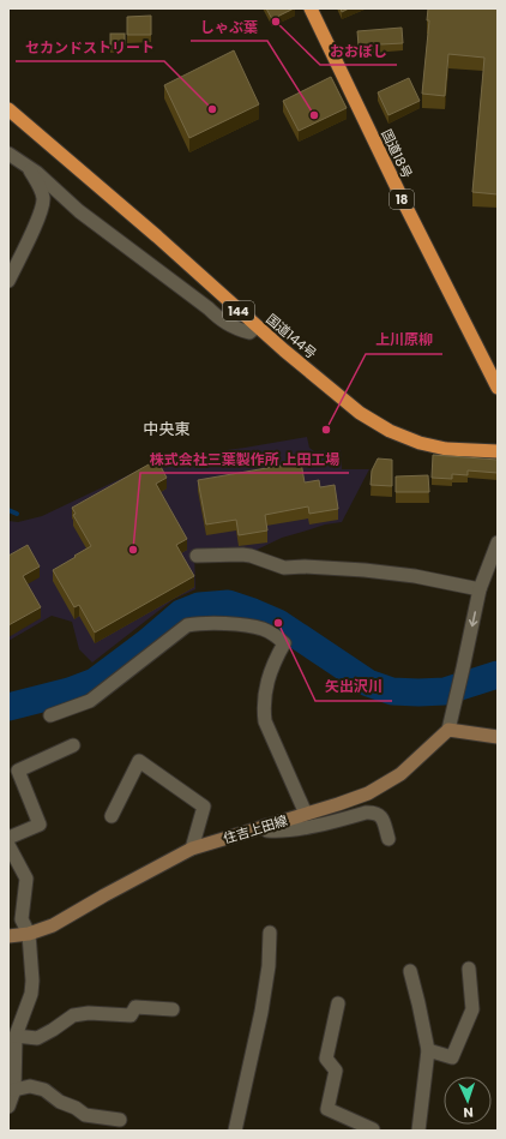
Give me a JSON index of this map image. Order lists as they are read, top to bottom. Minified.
{"streets":{"highway":["国道18号","18","144","国道144号"],"main road":["住吉上田線"]},"districts":["中央東"],"places":["おおぼし","セカンドストリート","しゃぶ葉","上川原柳","株式会社三葉製作所 上田工場","矢出沢川"],"north":"bottom"}
